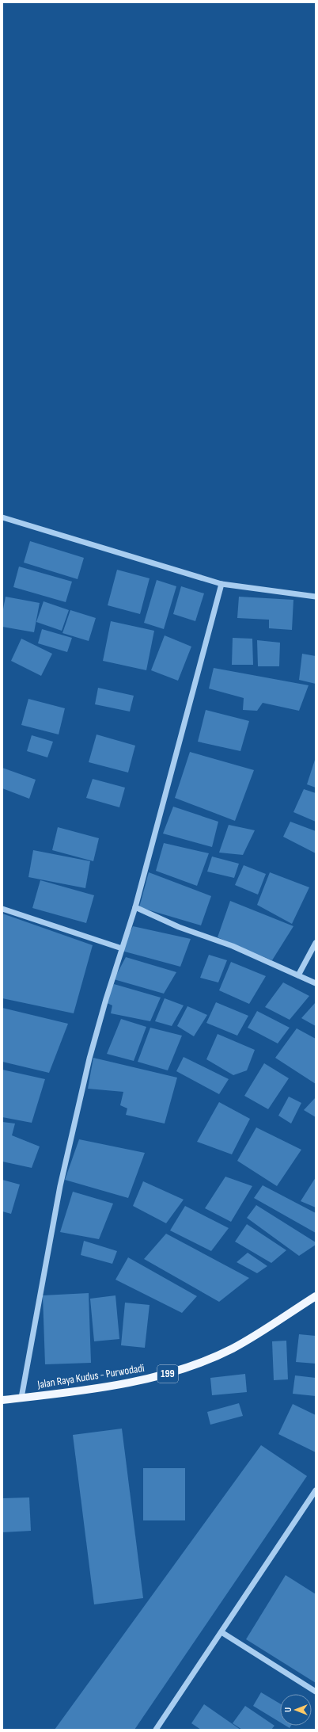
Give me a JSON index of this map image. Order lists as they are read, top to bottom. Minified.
{"streets":{"main road":["199","Jalan Raya Kudus - Purwodadi"]},"north":"left"}
